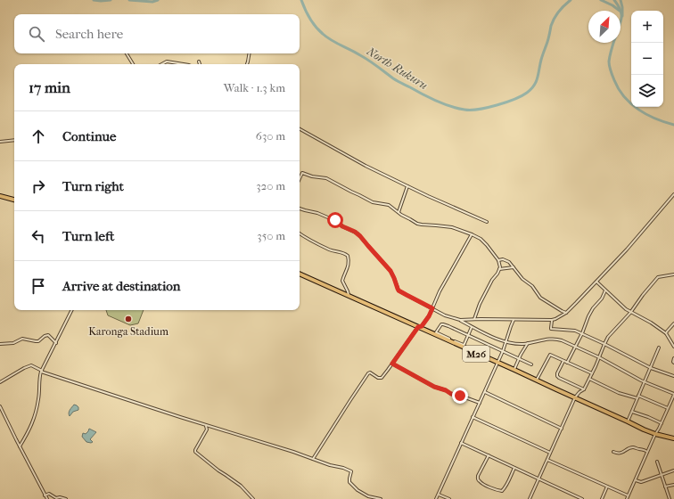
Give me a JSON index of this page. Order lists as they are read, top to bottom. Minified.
{"streets":{"main road":["M26"]},"water":["North Rukuru"],"places":["Karonga Stadium"],"north":"top right","page":{"map_buttons":["+","−"],"search":"Search here","heading":["17 min","Walk · 1.3 km"],"list":[["Continue","630 m"],["Turn right","320 m"],["Turn left","350 m"],"Arrive at destination"]}}
